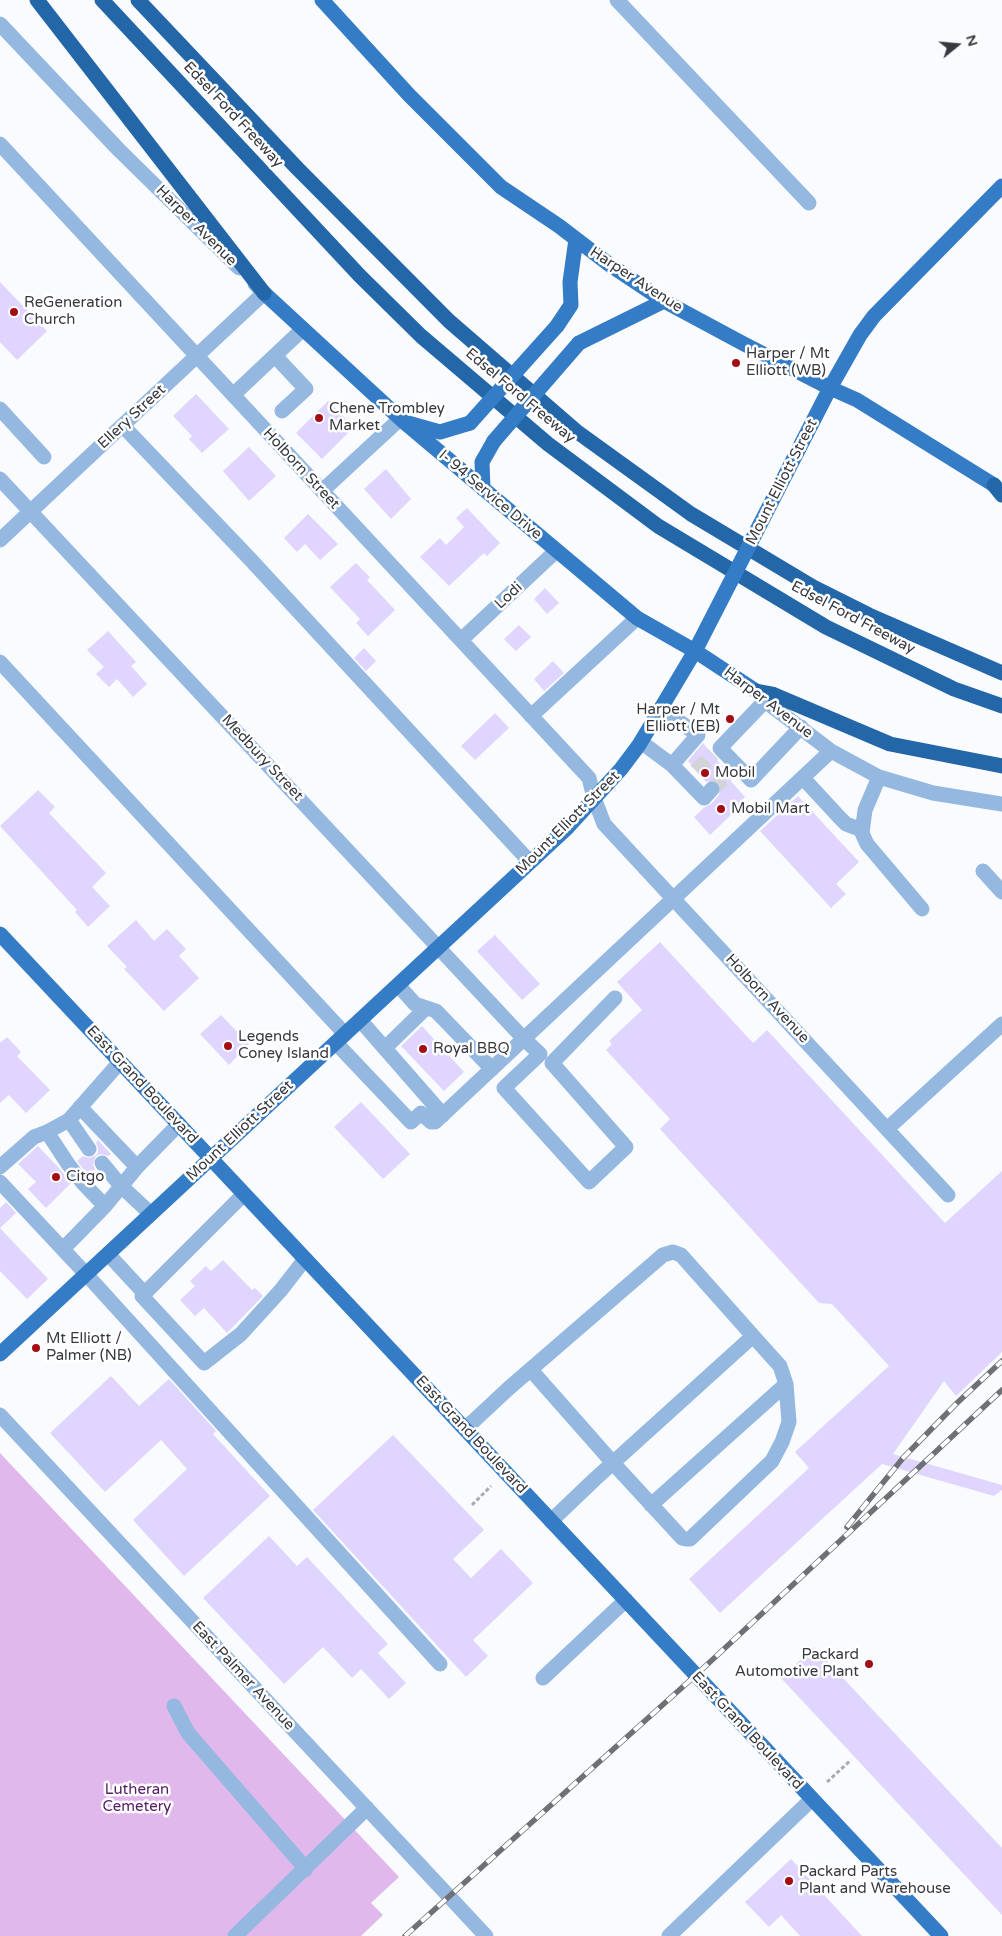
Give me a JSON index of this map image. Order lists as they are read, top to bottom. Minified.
{"streets":{"highway":["Edsel Ford Freeway"],"main road":["Harper Avenue","Mount Elliott Street","I- 94 Service Drive","East Grand Boulevard"],"street":["Ellery Street","Holborn Street","Lodi","Medbury Street","Holborn Avenue","East Palmer Avenue"]},"crossings":[["Harper Avenue","Ellery Street"],["Harper Avenue","Mount Elliott Street"],["Harper Avenue","I- 94 Service Drive"],["Harper Avenue","Lodi"],["Ellery Street","Holborn Street"],["Ellery Street","Medbury Street"],["Holborn Street","Mount Elliott Street"],["Holborn Street","Lodi"],["Holborn Street","Holborn Avenue"],["Mount Elliott Street","Medbury Street"],["Mount Elliott Street","Holborn Avenue"],["Mount Elliott Street","East Grand Boulevard"],["I- 94 Service Drive","Lodi"]],"parks":["Lutheran Cemetery"],"places":["ReGeneration Church","Harper / Mt Elliott (WB)","Chene Trombley Market","Harper / Mt Elliott (EB)","Mobil","Mobil Mart","Legends Coney Island","Royal BBQ","Citgo","Mt Elliott / Palmer (NB)","Packard Automotive Plant","Packard Parts Plant and Warehouse"],"north":"right"}
